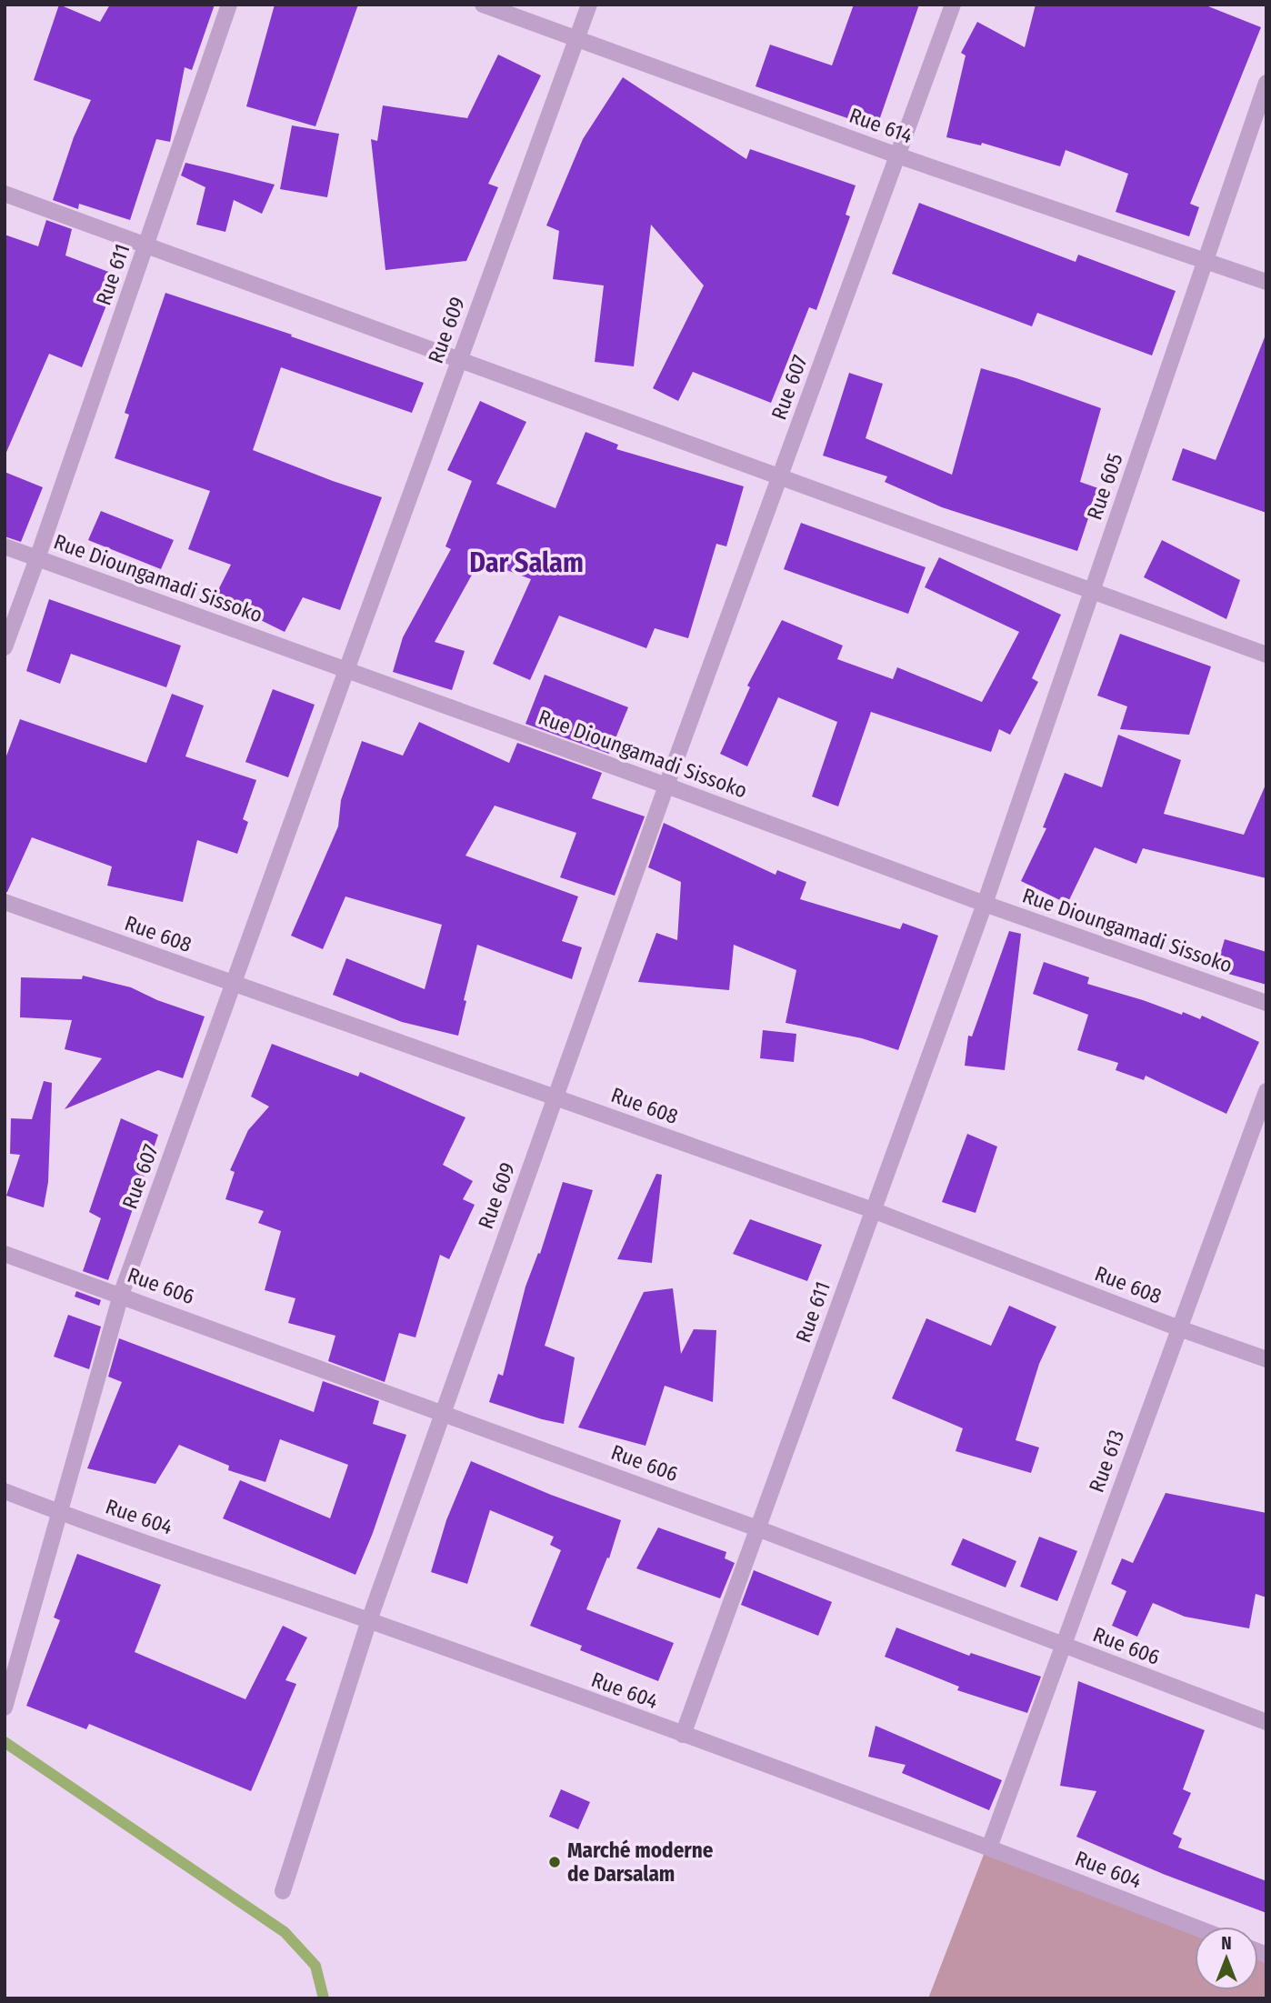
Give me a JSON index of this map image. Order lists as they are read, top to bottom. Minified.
{"streets":{"street":["Rue 614","Rue 611","Rue 609","Rue 607","Rue 605","Rue Dioungamadi Sissoko","Rue 608","Rue 606","Rue 613","Rue 604"]},"crossings":[["Rue 614","Rue 609"],["Rue 614","Rue 607"],["Rue 614","Rue 605"],["Rue 611","Rue 605"],["Rue 611","Rue Dioungamadi Sissoko"],["Rue 611","Rue 608"],["Rue 611","Rue 606"],["Rue 611","Rue 604"],["Rue 609","Rue 607"],["Rue 609","Rue Dioungamadi Sissoko"],["Rue 609","Rue 608"],["Rue 609","Rue 606"],["Rue 609","Rue 604"],["Rue 607","Rue Dioungamadi Sissoko"],["Rue 607","Rue 608"],["Rue 607","Rue 606"],["Rue 607","Rue 604"],["Rue 605","Rue Dioungamadi Sissoko"],["Rue 608","Rue 613"],["Rue 606","Rue 613"],["Rue 613","Rue 604"]],"districts":["Dar Salam"],"places":["Marché moderne de Darsalam"],"north":"top"}
